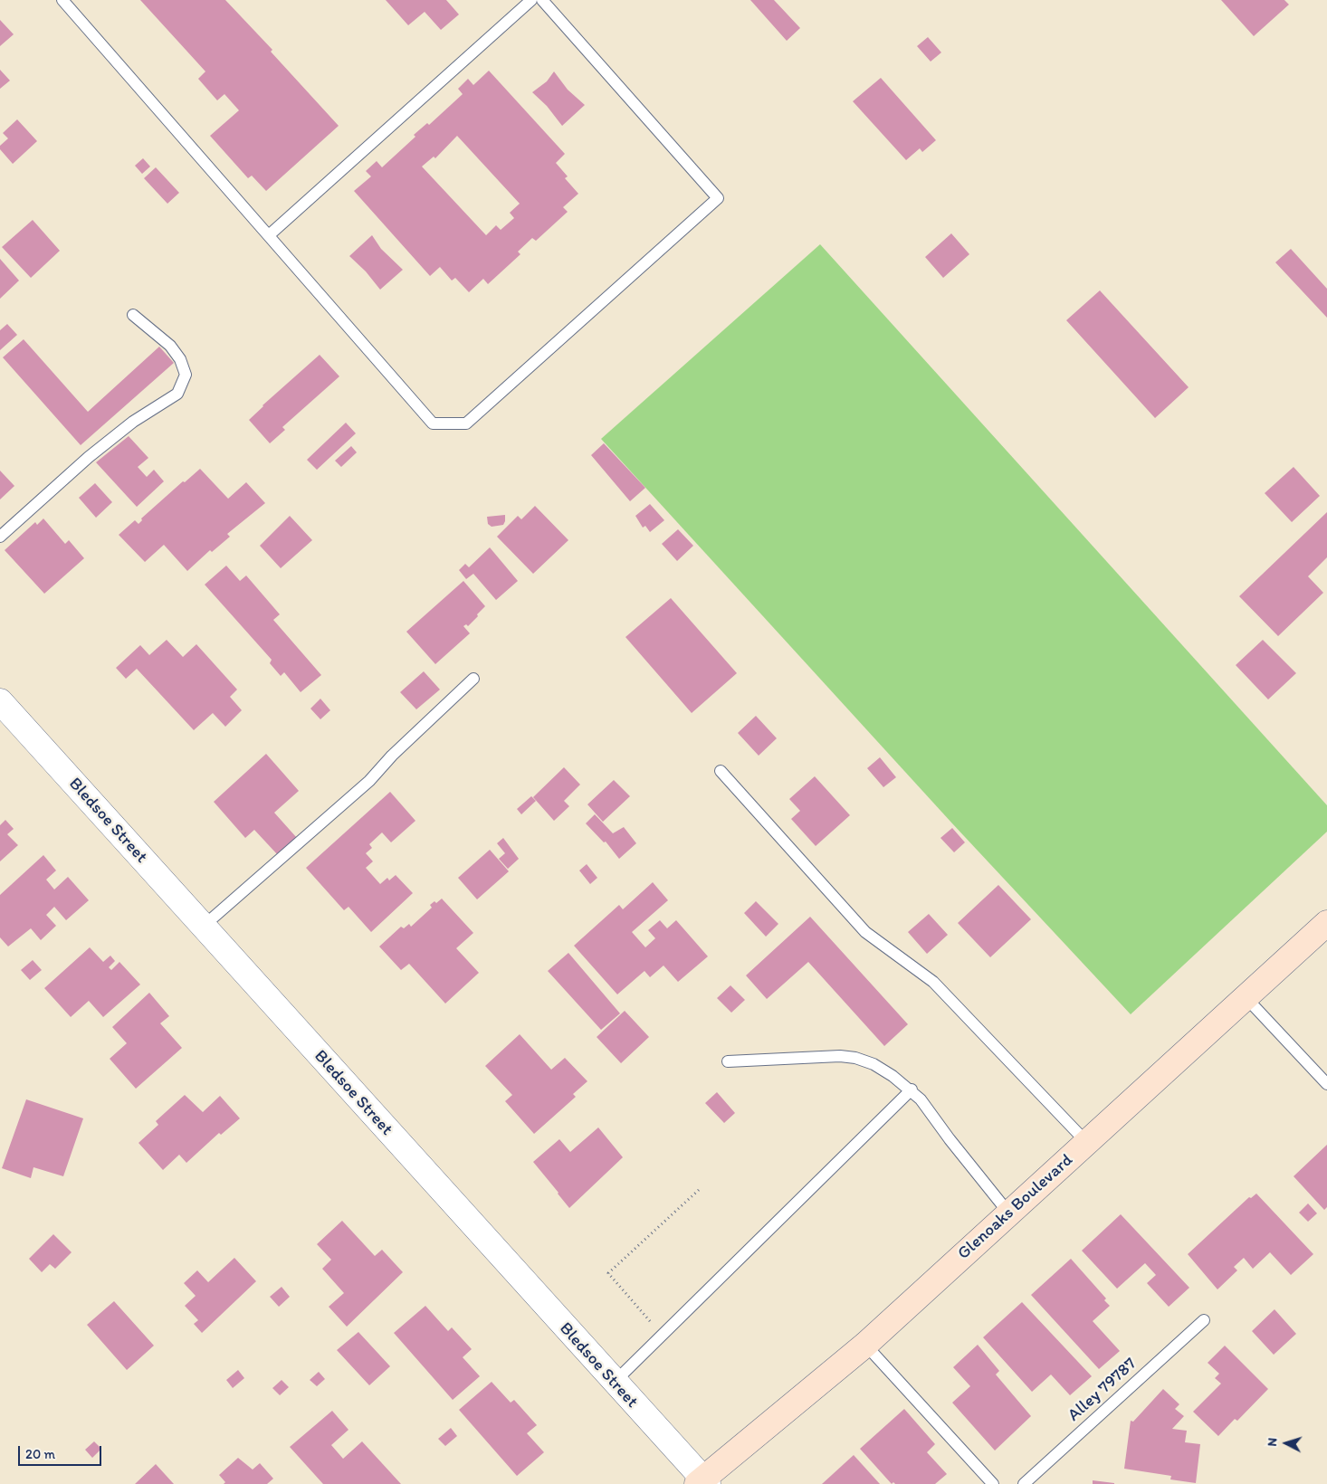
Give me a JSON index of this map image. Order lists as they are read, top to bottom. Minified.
{"streets":{"main road":["Glenoaks Boulevard"],"street":["Bledsoe Street"],"lane":["Alley 79787"]},"crossings":[["Bledsoe Street","Glenoaks Boulevard"]],"scale_bar":"20 m","north":"left"}
